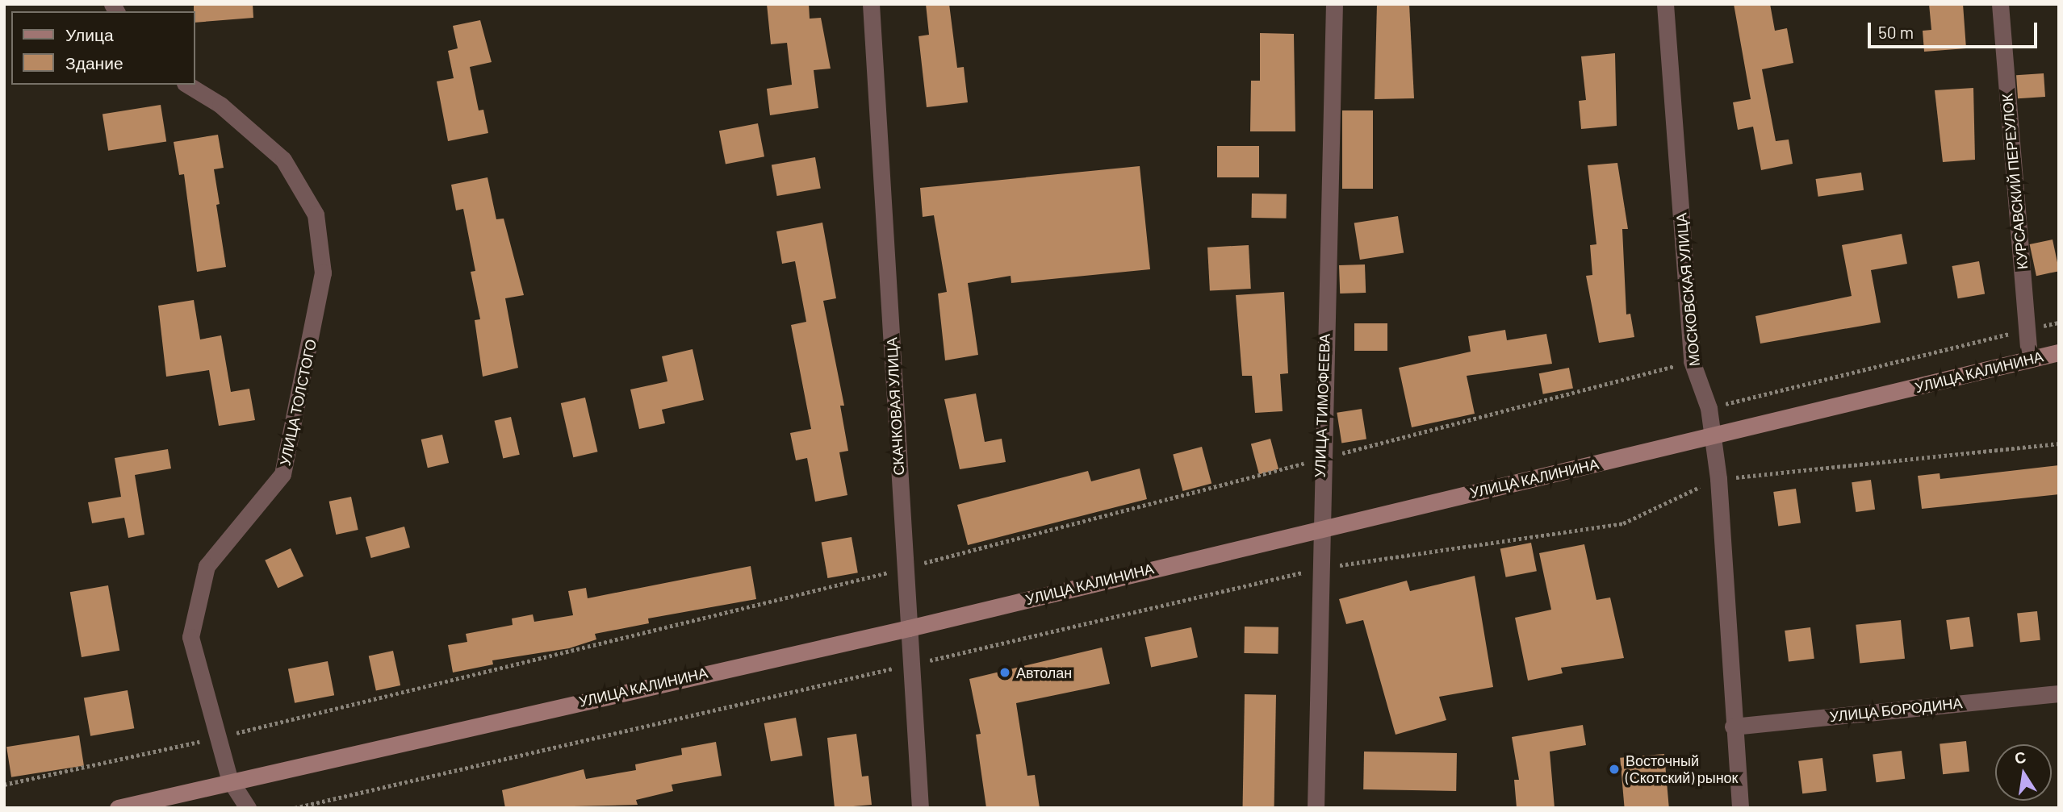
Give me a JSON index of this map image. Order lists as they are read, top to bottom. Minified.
{"streets":{"main road":["УЛИЦА КАЛИНИНА"],"street":["КУРСАВСКИЙ ПЕРЕУЛОК","МОСКОВСКАЯ УЛИЦА","УЛИЦА ТОЛСТОГО","УЛИЦА ТИМОФЕЕВА","СКАЧКОВАЯ УЛИЦА","УЛИЦА БОРОДИНА"]},"crossings":[["КУРСАВСКИЙ ПЕРЕУЛОК","УЛИЦА КАЛИНИНА"],["МОСКОВСКАЯ УЛИЦА","УЛИЦА КАЛИНИНА"],["МОСКОВСКАЯ УЛИЦА","УЛИЦА БОРОДИНА"],["УЛИЦА КАЛИНИНА","УЛИЦА ТОЛСТОГО"],["УЛИЦА КАЛИНИНА","УЛИЦА ТИМОФЕЕВА"],["УЛИЦА КАЛИНИНА","СКАЧКОВАЯ УЛИЦА"]],"places":["Автолан","Восточный (Скотский) рынок"],"legend":["Улица","Здание"],"scale_bar":"50 m","north":"top"}
